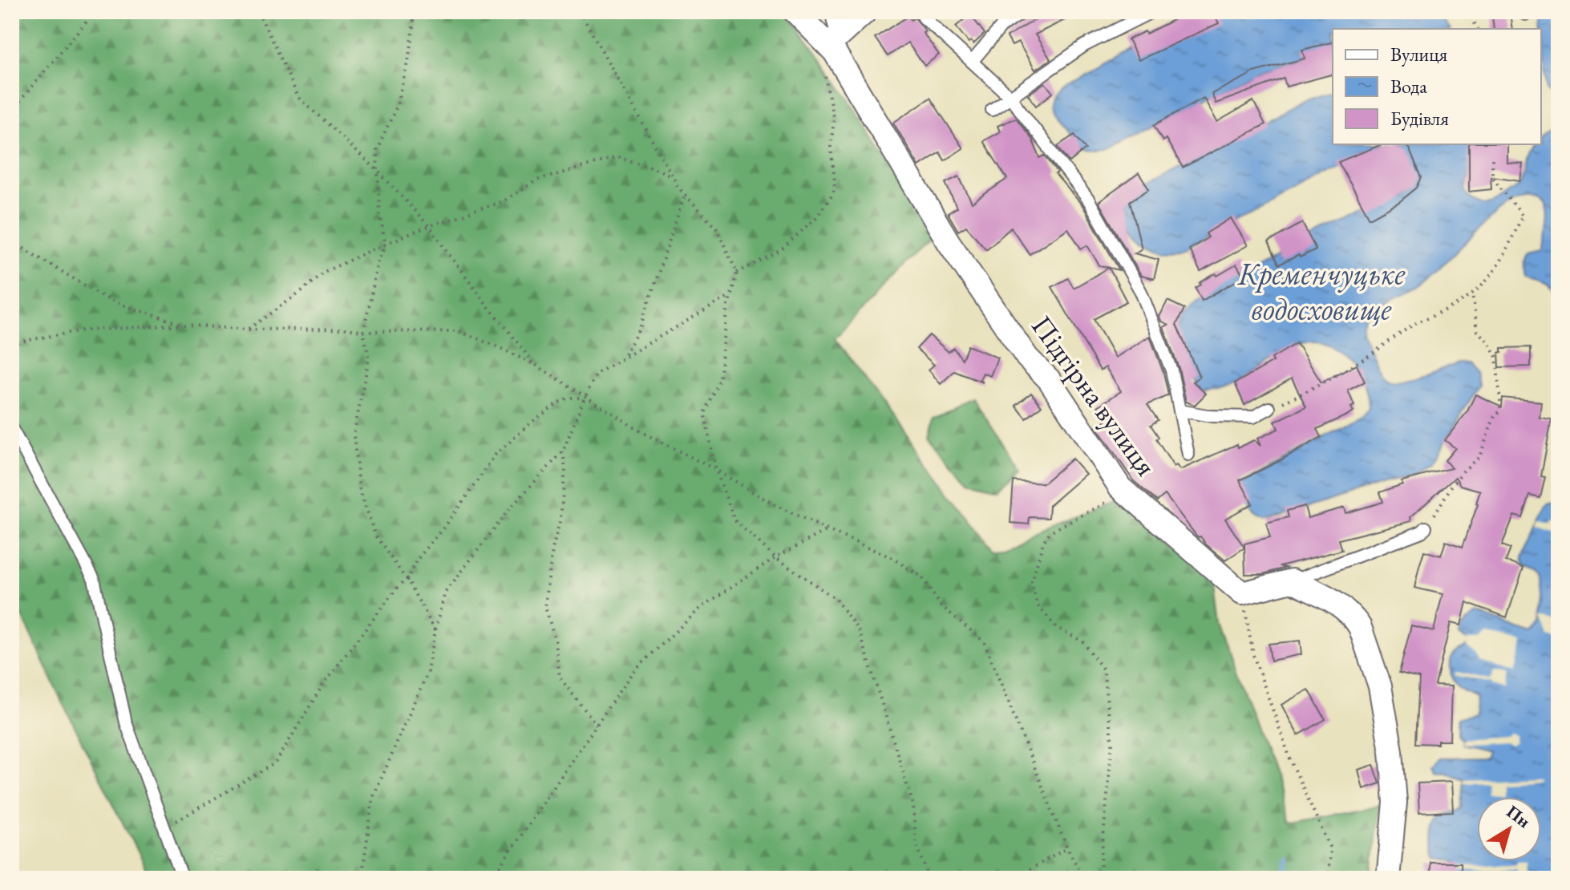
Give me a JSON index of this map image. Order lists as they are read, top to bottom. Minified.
{"streets":{"street":["Підгірна вулиця"]},"water":["Кременчуцьке водосховище"],"legend":["Вулиця","Вода","Будівля"],"north":"top right"}
